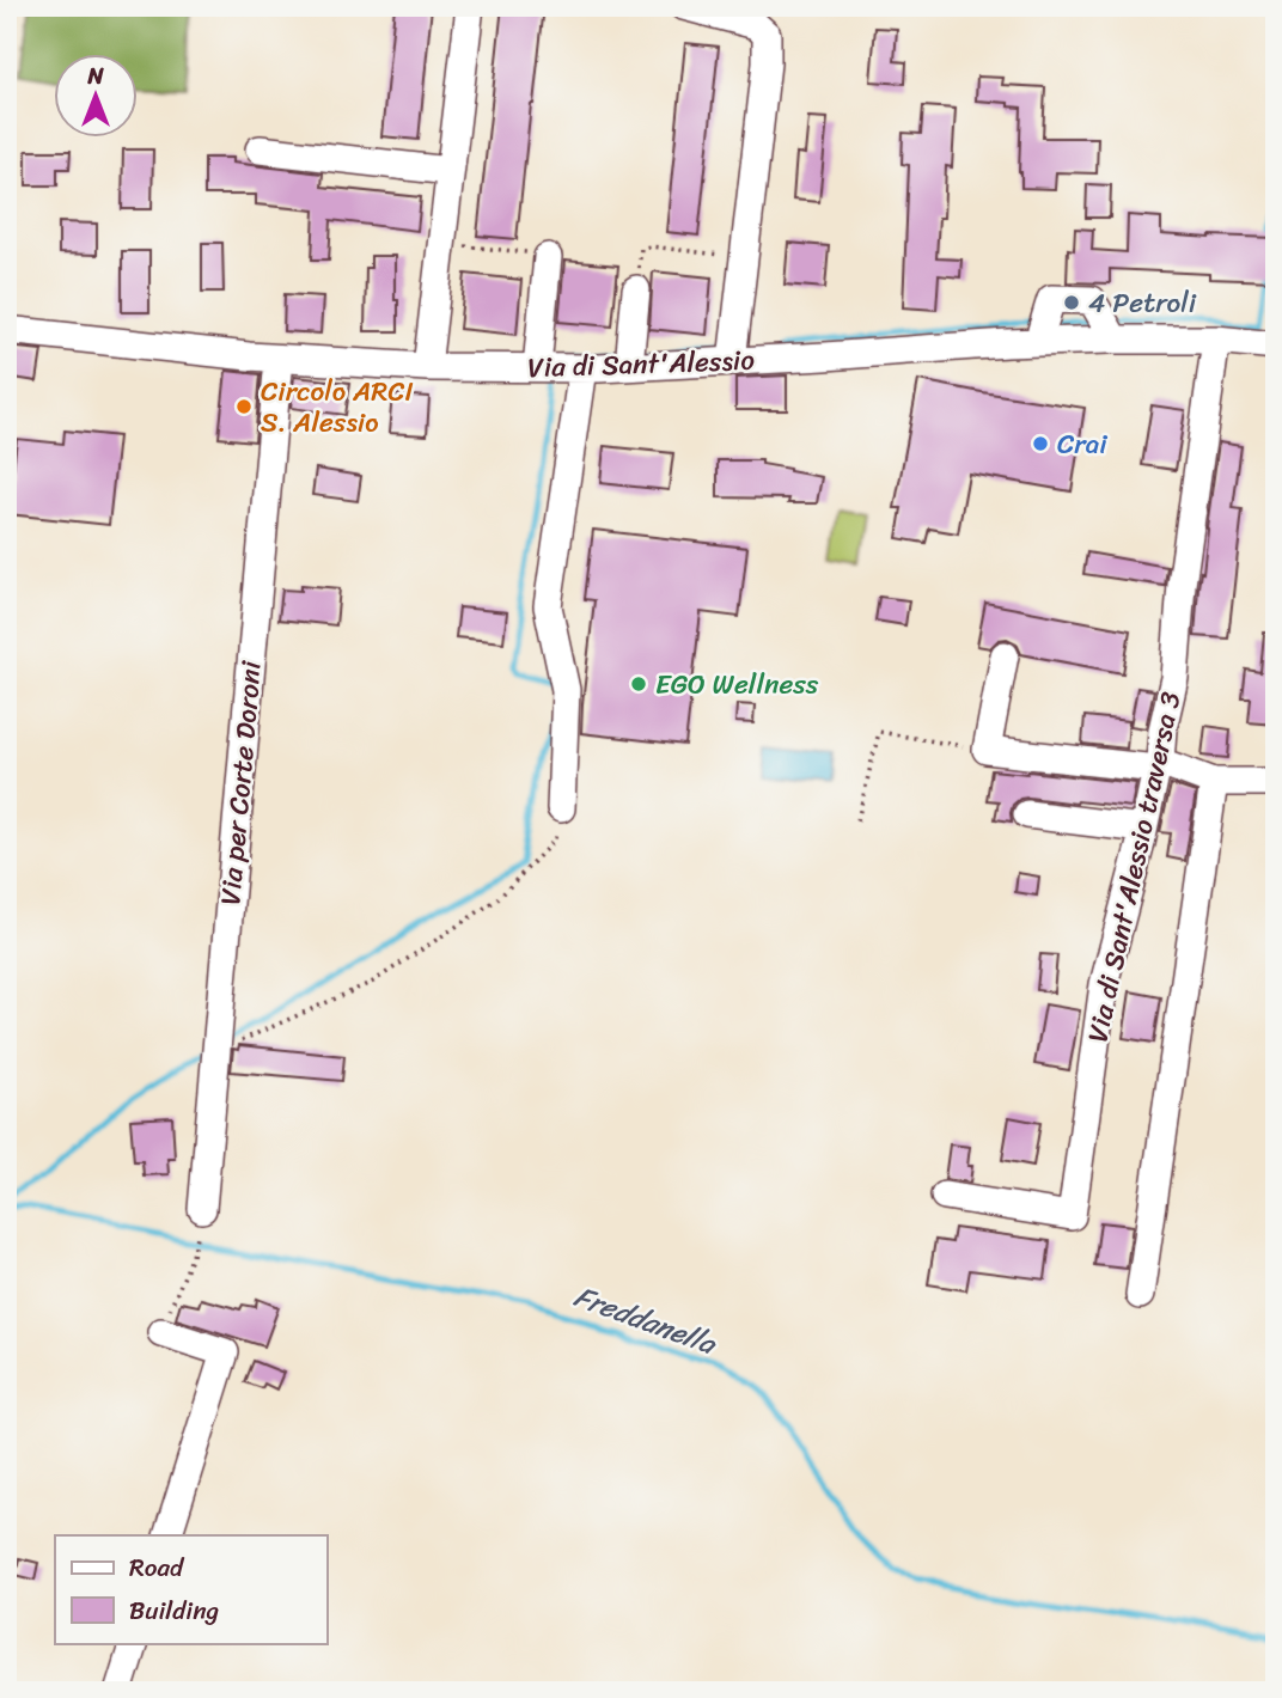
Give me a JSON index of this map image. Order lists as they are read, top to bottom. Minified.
{"streets":{"street":["Via di Sant'Alessio","Via per Corte Doroni","Via di Sant'Alessio traversa 3"]},"crossings":[["Via di Sant'Alessio","Via per Corte Doroni"],["Via di Sant'Alessio","Via di Sant'Alessio traversa 3"]],"water":["Freddanella"],"places":["4 Petroli","Circolo ARCI S. Alessio","Crai","EGO Wellness"],"legend":["Road","Building"],"north":"top"}
